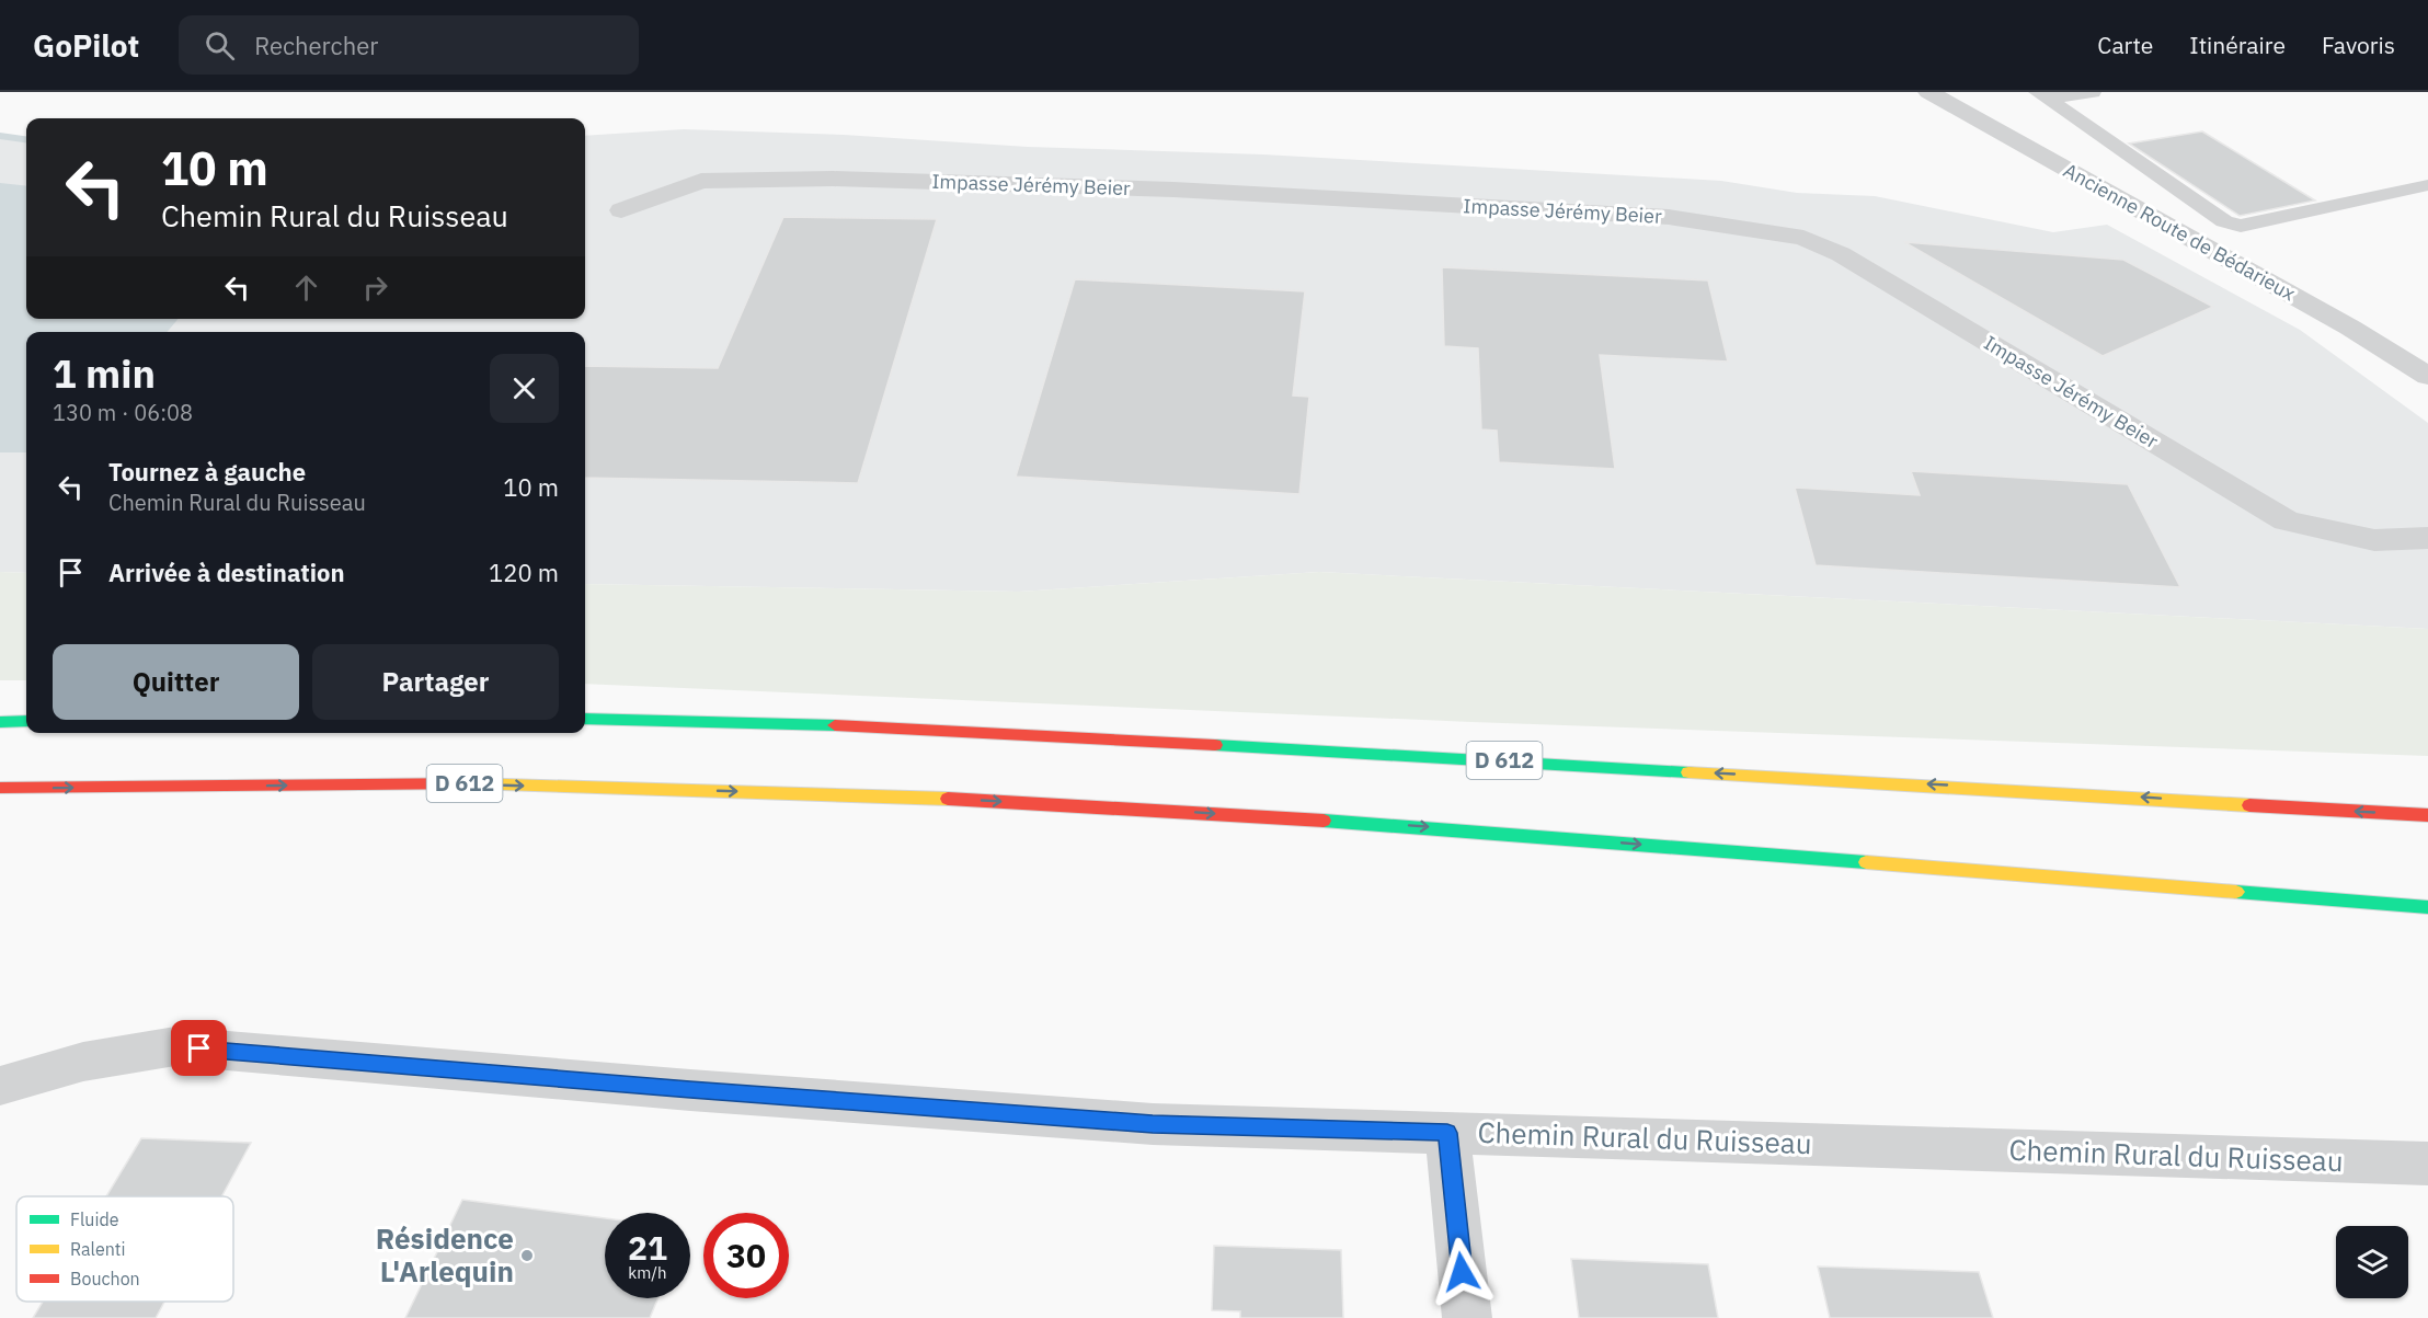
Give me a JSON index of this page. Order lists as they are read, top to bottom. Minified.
{"streets":{"highway":["D 612"],"street":["Impasse Jérémy Beier","Ancienne Route de Bédarieux","Chemin Rural du Ruisseau"]},"places":["Résidence L'Arlequin"],"legend":["Fluide","Ralenti","Bouchon"],"page":{"header":"GoPilot","search":"Rechercher","nav":["Carte","Itinéraire","Favoris"],"turn":["10 m","Chemin Rural du Ruisseau"],"heading":["1 min","130 m · 06:08"],"list":[{"name":"Tournez à gauche","note":"Chemin Rural du Ruisseau","value":"10 m"},{"name":"Arrivée à destination","value":"120 m"}],"buttons":["Quitter","Partager"],"speed":"21 km/h","limit":"30"}}
